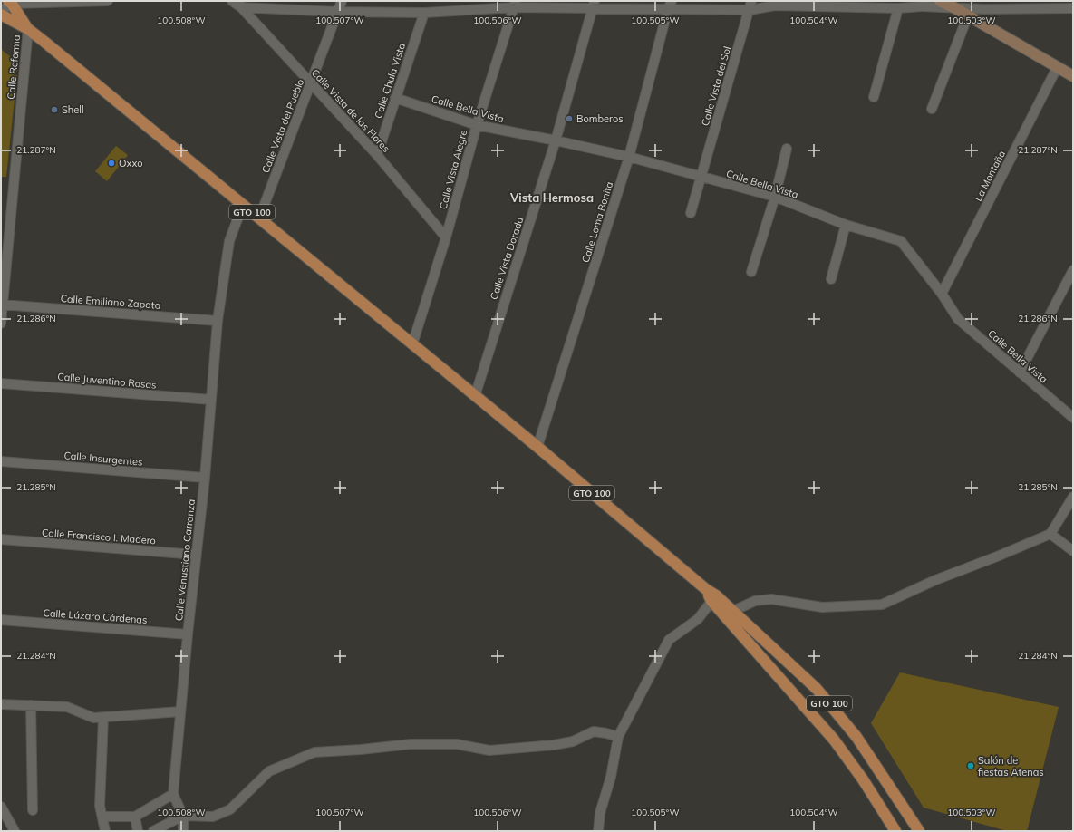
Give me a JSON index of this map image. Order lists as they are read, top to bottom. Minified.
{"streets":{"main road":["GTO 100"],"street":["Calle Reforma","Calle Chula Vista","Calle Vista del Sol","Calle Bella Vista","Calle Vista de las Flores","Calle Vista del Pueblo","Calle Vista Alegre","La Montaña","Calle Loma Bonita","Calle Vista Dorada","Calle Emiliano Zapata","Calle Juventino Rosas","Calle Insurgentes","Calle Francisco I. Madero","Calle Venustiano Carranza","Calle Lázaro Cárdenas"]},"crossings":[["Calle Reforma","GTO 100"],["Calle Reforma","Calle Emiliano Zapata"],["Calle Chula Vista","Calle Bella Vista"],["Calle Chula Vista","Calle Vista de las Flores"],["Calle Vista del Sol","Calle Bella Vista"],["Calle Bella Vista","Calle Vista Alegre"],["Calle Bella Vista","La Montaña"],["Calle Bella Vista","Calle Loma Bonita"],["Calle Bella Vista","Calle Vista Dorada"],["Calle Vista de las Flores","Calle Vista del Pueblo"],["Calle Vista de las Flores","Calle Vista Alegre"],["Calle Vista del Pueblo","GTO 100"],["Calle Vista Alegre","GTO 100"],["GTO 100","Calle Loma Bonita"],["GTO 100","Calle Vista Dorada"],["GTO 100","Calle Venustiano Carranza"],["Calle Emiliano Zapata","Calle Venustiano Carranza"],["Calle Juventino Rosas","Calle Venustiano Carranza"],["Calle Insurgentes","Calle Venustiano Carranza"],["Calle Francisco I. Madero","Calle Venustiano Carranza"],["Calle Venustiano Carranza","Calle Lázaro Cárdenas"]],"districts":["Vista Hermosa"],"places":["Shell","Bomberos","Oxxo","Salón de fiestas Atenas"],"coordinates":["100.508°W","100.507°W","100.506°W","100.505°W","100.504°W","100.503°W","21.287°N","21.286°N","21.285°N","21.284°N"]}
